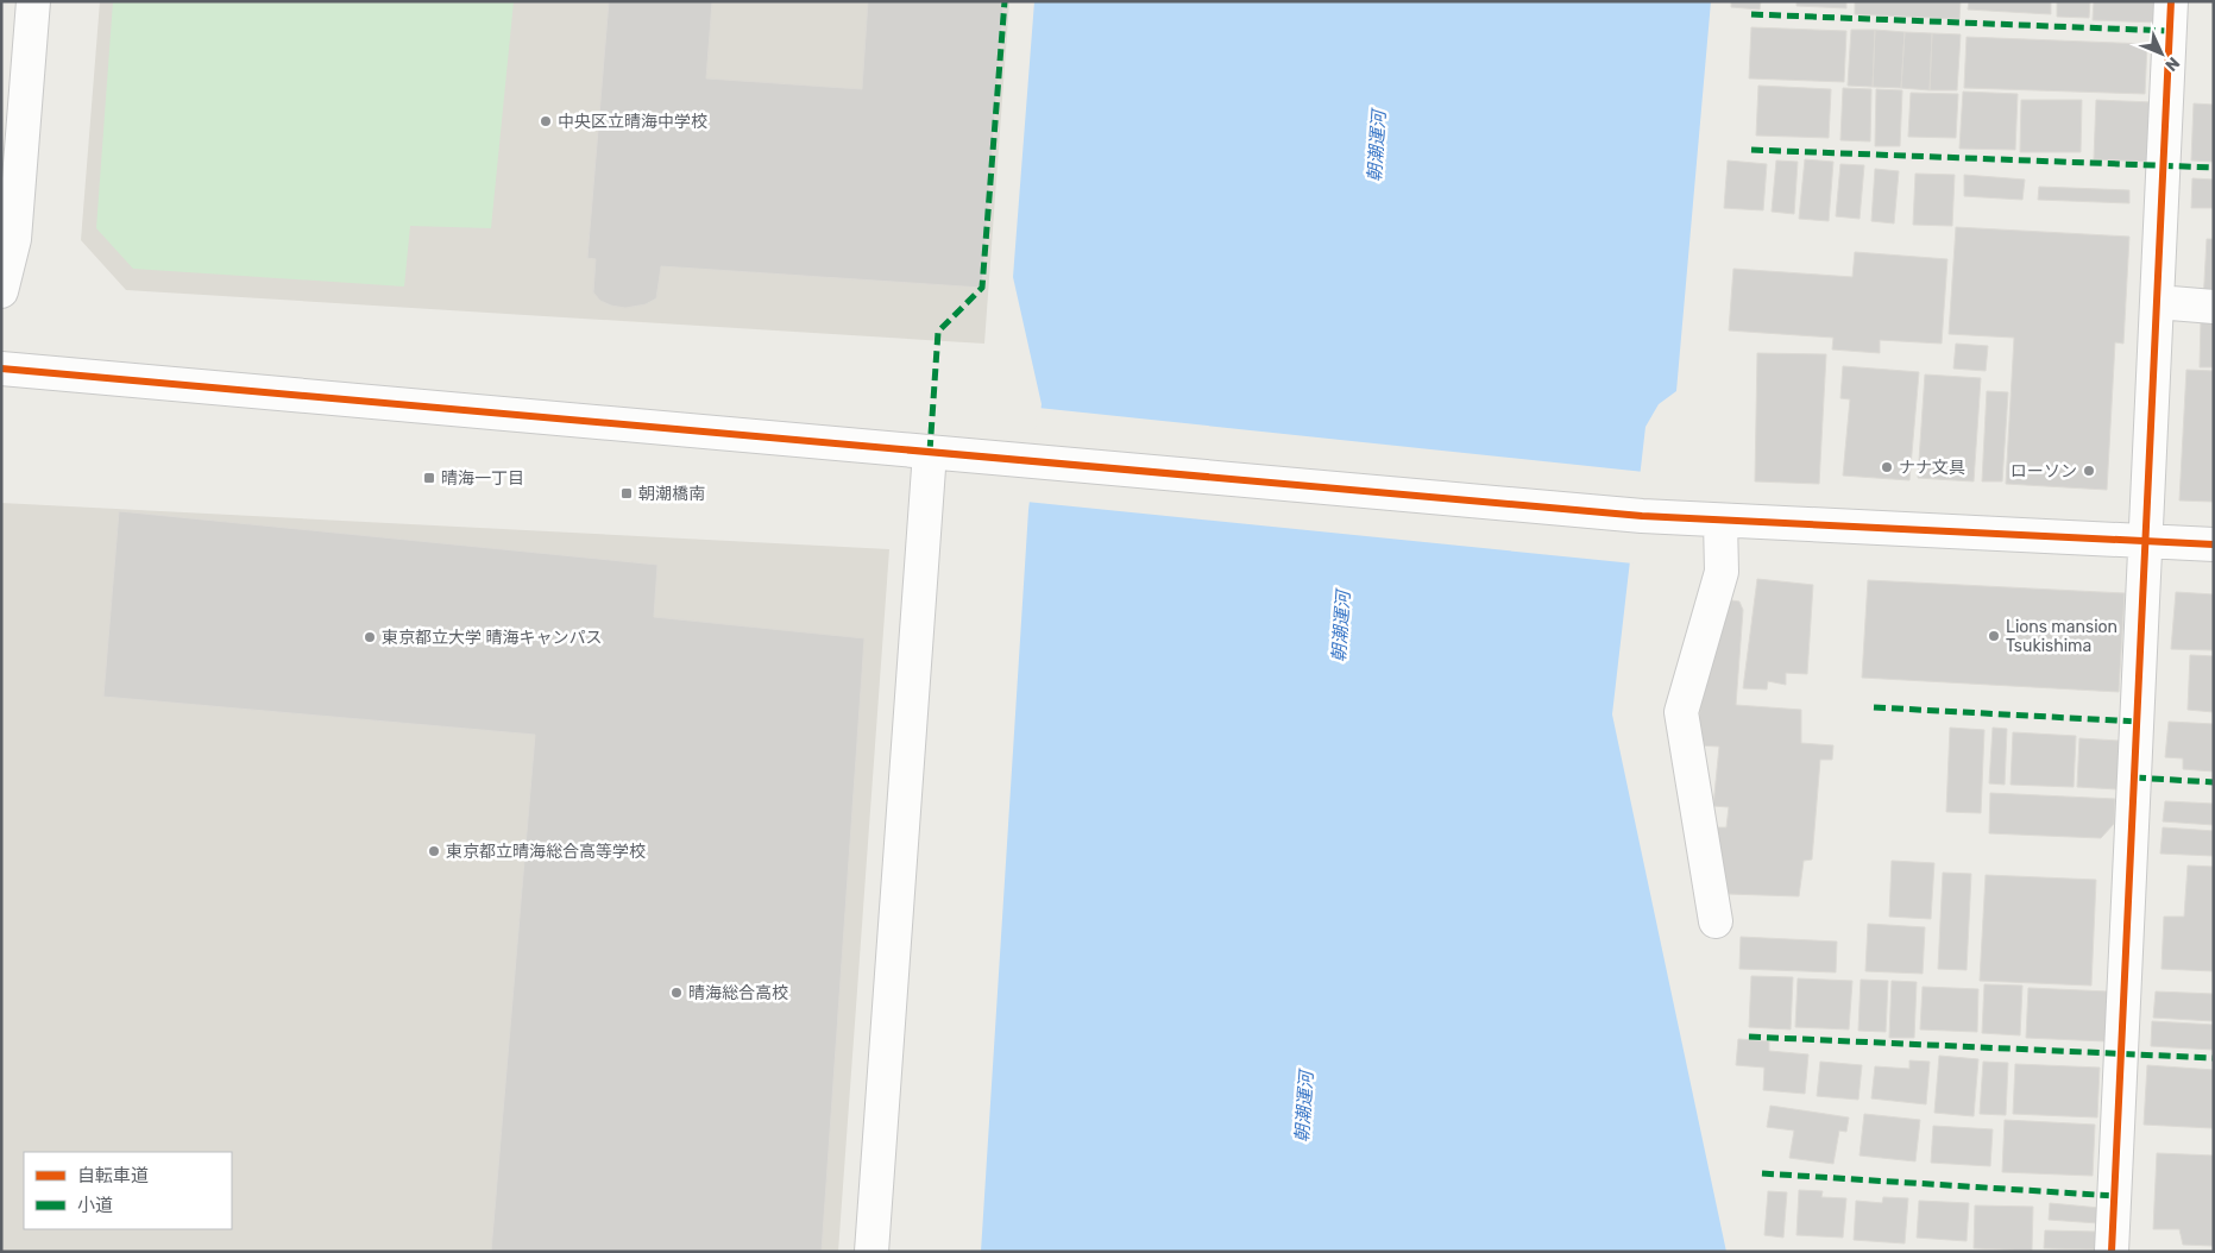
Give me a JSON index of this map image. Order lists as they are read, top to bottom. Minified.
{"water":["朝潮運河"],"places":{"other":["中央区立晴海中学校","ナナ文具","ローソン","Lions mansion Tsukishima","東京都立大学 晴海キャンパス","東京都立晴海総合高等学校","晴海総合高校"],"transit":["晴海一丁目","朝潮橋南"]},"legend":["自転車道","小道"],"north":"bottom right"}
